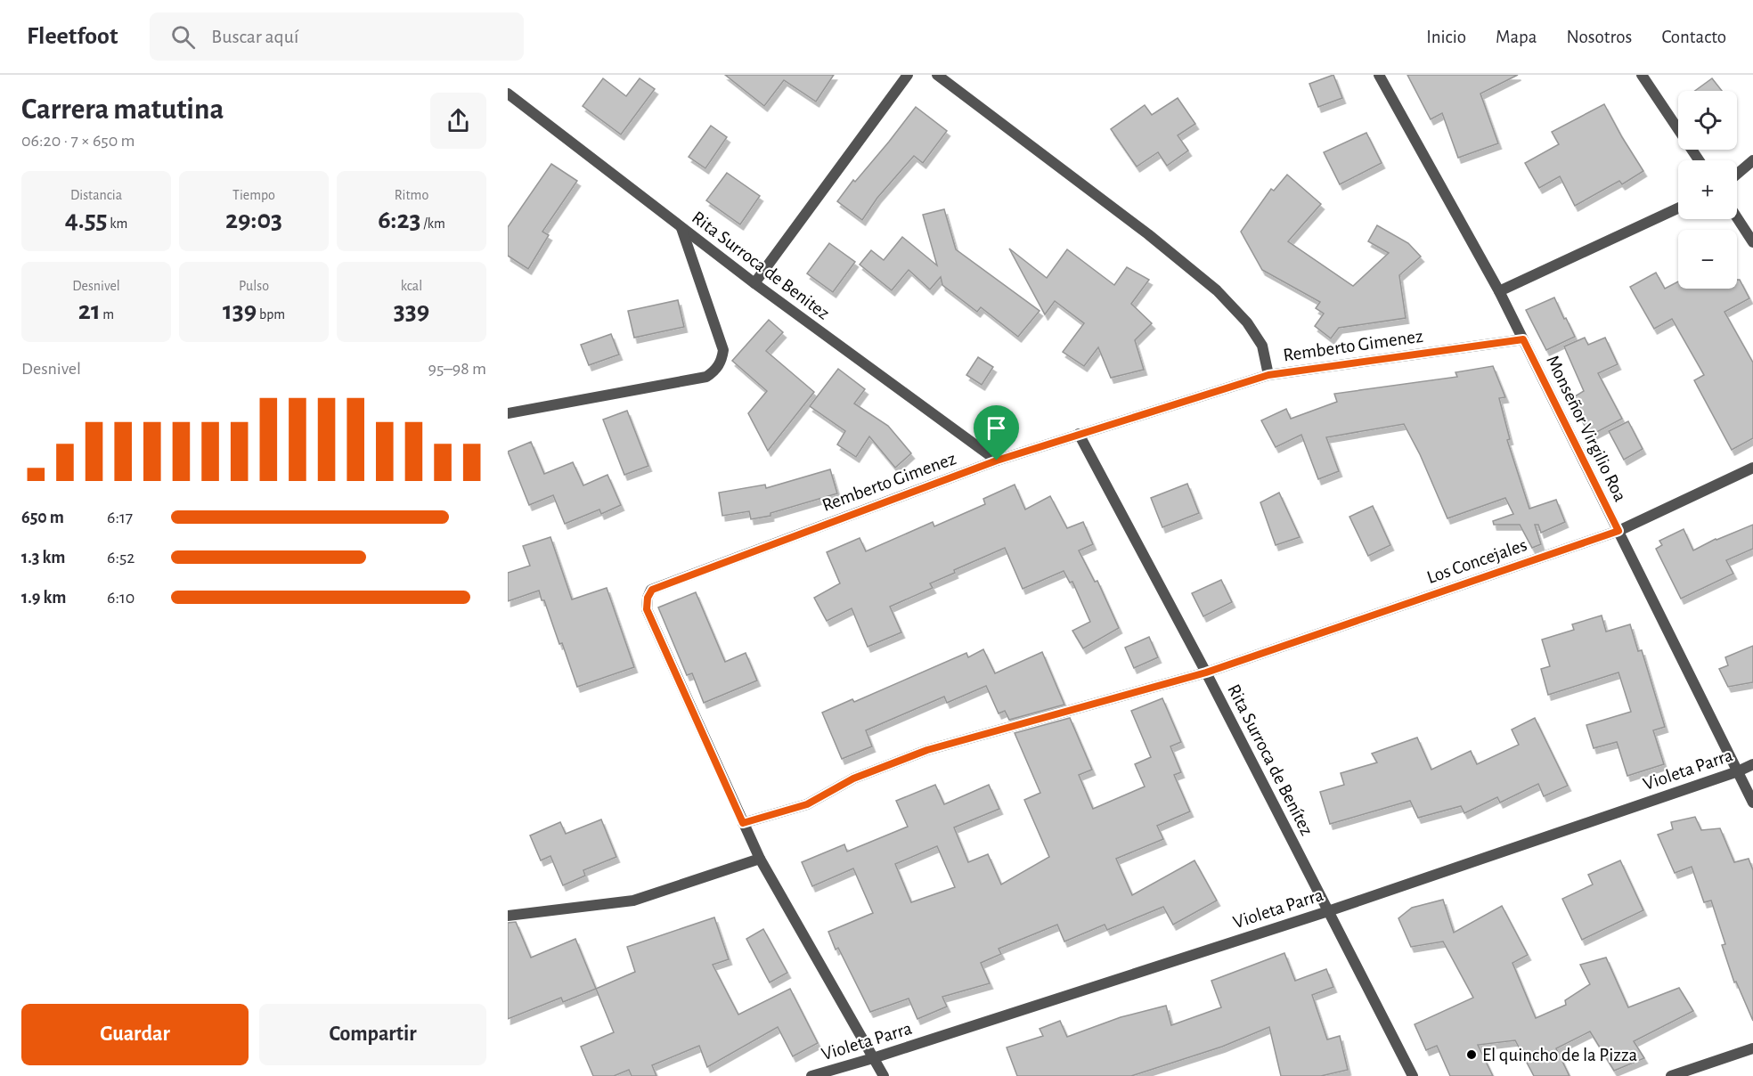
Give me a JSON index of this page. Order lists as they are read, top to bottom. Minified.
{"streets":{"street":["Rita Surroca de Benitez","Remberto Gimenez","Monseñor Virgilio Roa","Los Concejales","Rita Surroca de Benítez","Violeta Parra"]},"crossings":[["Rita Surroca de Benitez","Remberto Gimenez"],["Remberto Gimenez","Monseñor Virgilio Roa"],["Remberto Gimenez","Los Concejales"],["Remberto Gimenez","Rita Surroca de Benítez"],["Remberto Gimenez","Violeta Parra"],["Monseñor Virgilio Roa","Los Concejales"],["Monseñor Virgilio Roa","Violeta Parra"],["Los Concejales","Rita Surroca de Benítez"],["Rita Surroca de Benítez","Violeta Parra"]],"places":["El quincho de la Pizza"],"page":{"header":"Fleetfoot","search":"Buscar aquí","nav":["Inicio","Mapa","Nosotros","Contacto"],"heading":["Carrera matutina","06:20 · 7 × 650 m"],"map_buttons":["+","−"],"stats":[["Distancia","4.55 km"],["Tiempo","29:03"],["Ritmo","6:23 /km"],["Desnivel","21 m"],["Pulso","139 bpm"],["kcal","339"]],"chart":["Desnivel","95–98 m"],"list":[{"name":"650 m","note":"6:17"},{"name":"1.3 km","note":"6:52"},{"name":"1.9 km","note":"6:10"}],"buttons":["Guardar","Compartir"]}}
